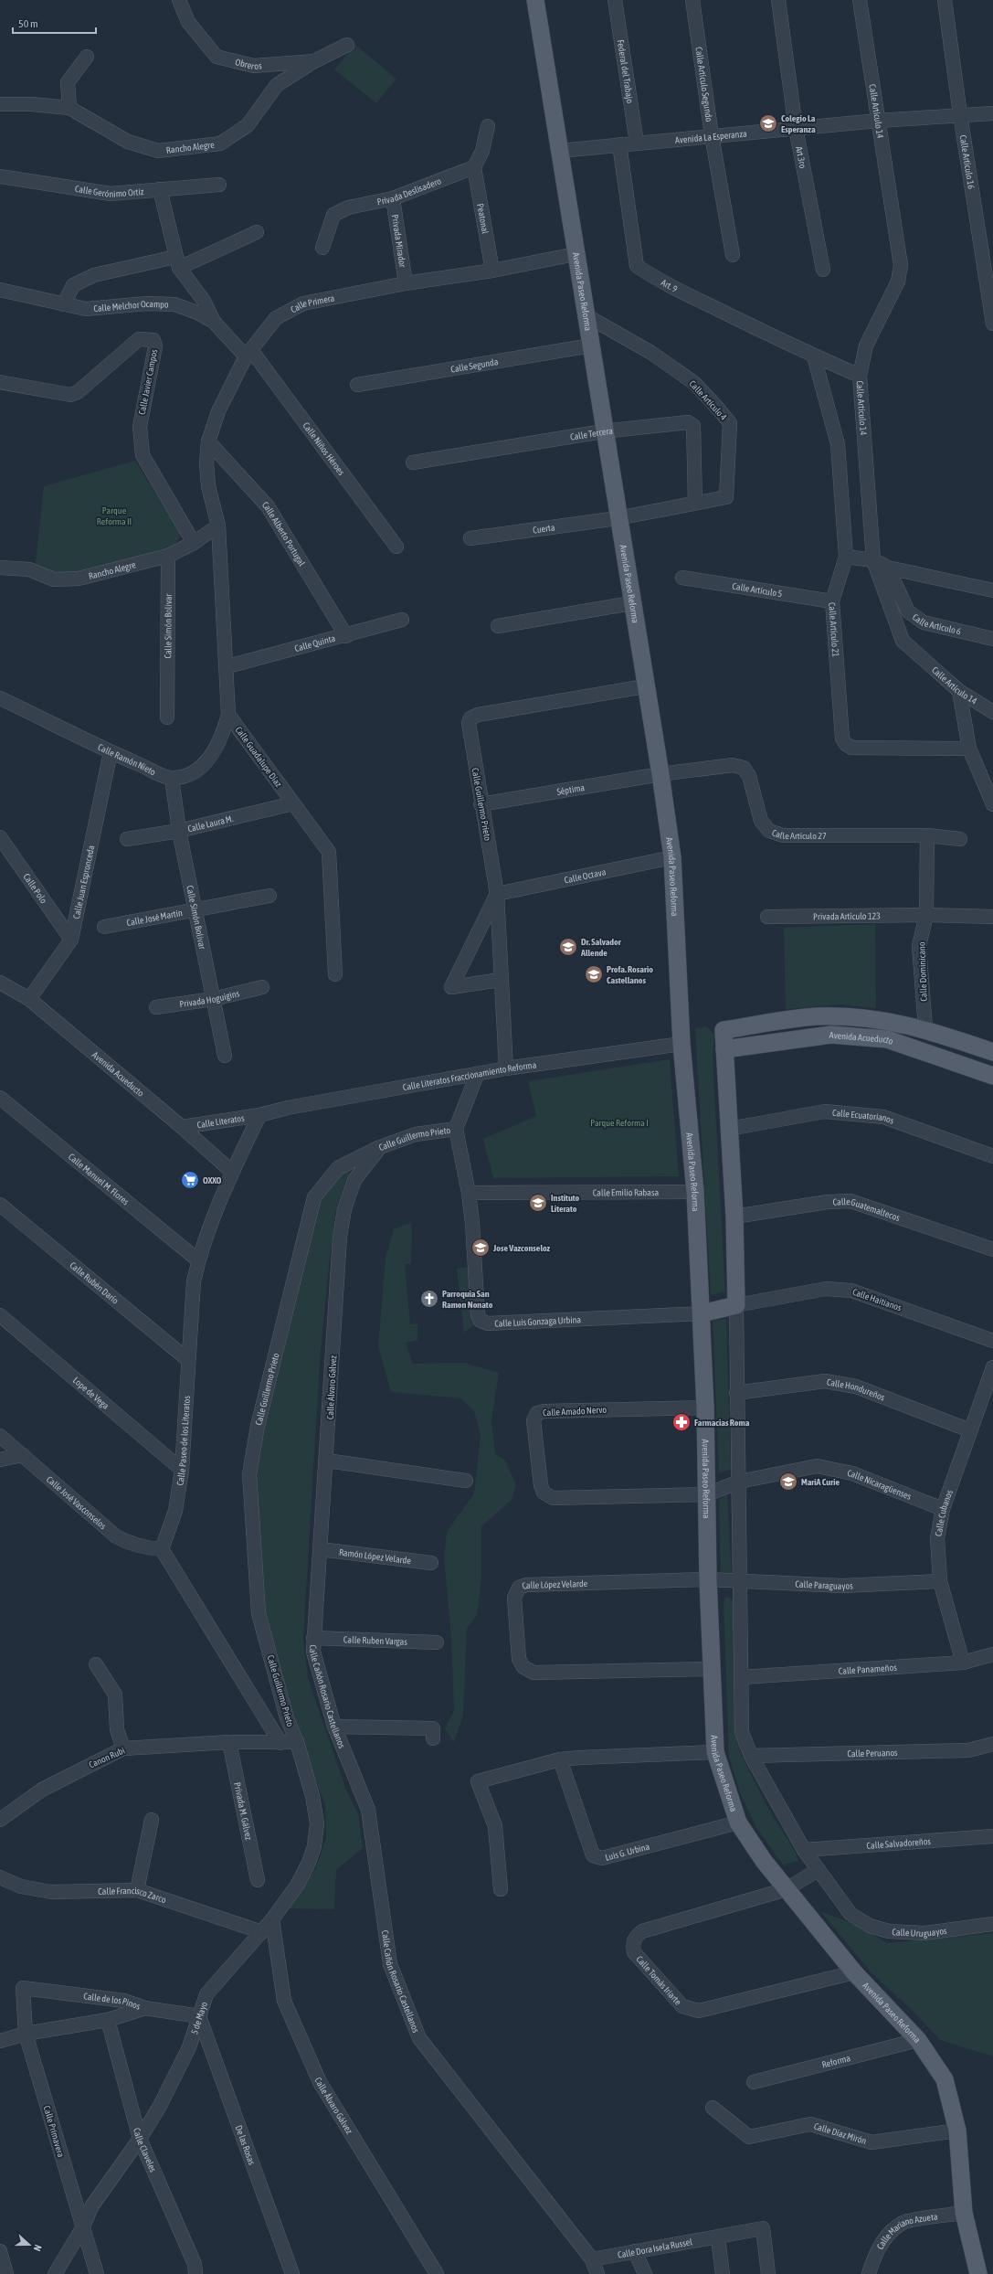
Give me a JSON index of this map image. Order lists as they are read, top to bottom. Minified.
{"streets":{"main road":["Avenida Paseo Reforma","Avenida Acueducto","Calle Luis Gonzaga Urbina"],"street":["Obreros","Federal del Trabajo","Calle Artículo Segundo","Calle Artículo 14","Avenida La Esperanza","Rancho Alegre","Art 3ro","Calle Artículo 16","Calle Gerónimo Ortiz","Privada Deslisadero","Peatonal","Privada Mirador","Art. 9","Calle Primera","Calle Melchor Ocampo","Calle Segunda","Calle Javier Campos","Calle Artículo 4","Calle Tercera","Calle Niños Héroes","Cuerta","Calle Alberto Portugal","Calle Artículo 5","Calle Artículo 6","Calle Simón Bolivar","Calle Artículo 21","Calle Quinta","Calle Guadalupe Díaz","Calle Ramón Nieto","Séptima","Calle Guillermo Prieto","Calle Laura M.","Calle Artículo 27","Calle Octava","Calle Juan Espronceda","Calle Polo","Privada Artículo 123","Calle José Martín","Calle Dominicano","Privada Hoguigins","Calle Literatos Fraccionamiento Reforma","Calle Ecuatorianos","Calle Literatos","Calle Manuel M. Flores","Calle Emilio Rabasa","Calle Guatemaltecos","Calle Rubén Darío","Calle Haitianos","Calle Álvaro Gálvez","Calle Hondureños","Lope de Vega","Calle Amado Nervo","Calle Paseo de los Literatos","Calle Nicaragüenses","Calle José Vasconselos","Calle Cubanos","Ramón López Velarde","Calle Paraguayos","Calle López Velarde","Calle Ruben Vargas","Calle Panameños","Calle Cañón Rosario Castellanos","Calle Peruanos","Canon Rubi","Privada M. Gálvez","Calle Salvadoreños","Luis G. Urbina","Calle Francisco Zarco","Calle Uruguayos","Calle Tomás Iriarte","Calle de los Pinos","5 de Mayo","Reforma","Calle Primavera","Calle Díaz Mirón","De las Rosas","Calle Claveles","Calle Mariano Azueta","Calle Dora Isela Russel"]},"crossings":[["Obreros","Rancho Alegre"],["Federal del Trabajo","Avenida La Esperanza"],["Calle Artículo Segundo","Avenida La Esperanza"],["Calle Artículo 14","Avenida La Esperanza"],["Avenida La Esperanza","Art 3ro"],["Avenida La Esperanza","Calle Artículo 16"],["Avenida La Esperanza","Art. 9"],["Avenida La Esperanza","Avenida Paseo Reforma"],["Rancho Alegre","Calle Primera"],["Rancho Alegre","Calle Javier Campos"],["Rancho Alegre","Calle Simón Bolivar"],["Privada Deslisadero","Peatonal"],["Privada Deslisadero","Privada Mirador"],["Peatonal","Calle Primera"],["Privada Mirador","Calle Primera"],["Art. 9","Calle Artículo 21"],["Avenida Paseo Reforma","Calle Primera"],["Avenida Paseo Reforma","Calle Segunda"],["Avenida Paseo Reforma","Calle Artículo 4"],["Avenida Paseo Reforma","Calle Tercera"],["Avenida Paseo Reforma","Cuerta"],["Avenida Paseo Reforma","Séptima"],["Avenida Paseo Reforma","Calle Guillermo Prieto"],["Avenida Paseo Reforma","Calle Artículo 27"],["Avenida Paseo Reforma","Calle Octava"],["Avenida Paseo Reforma","Calle Literatos Fraccionamiento Reforma"],["Avenida Paseo Reforma","Calle Emilio Rabasa"],["Avenida Paseo Reforma","Calle Luis Gonzaga Urbina"],["Avenida Paseo Reforma","Calle Amado Nervo"],["Avenida Paseo Reforma","Calle Nicaragüenses"],["Avenida Paseo Reforma","Calle Paraguayos"],["Avenida Paseo Reforma","Calle López Velarde"],["Avenida Paseo Reforma","Luis G. Urbina"],["Avenida Paseo Reforma","Calle Tomás Iriarte"],["Avenida Paseo Reforma","Reforma"],["Avenida Paseo Reforma","Calle Díaz Mirón"],["Avenida Paseo Reforma","Calle Mariano Azueta"],["Calle Primera","Calle Melchor Ocampo"],["Calle Primera","Calle Niños Héroes"],["Calle Primera","Calle Alberto Portugal"],["Calle Melchor Ocampo","Calle Niños Héroes"],["Calle Artículo 4","Calle Tercera"],["Calle Artículo 4","Cuerta"],["Calle Alberto Portugal","Calle Quinta"],["Calle Artículo 5","Calle Artículo 21"],["Calle Simón Bolivar","Calle Ramón Nieto"],["Calle Simón Bolivar","Calle Laura M."],["Calle Simón Bolivar","Calle José Martín"],["Calle Simón Bolivar","Privada Hoguigins"],["Calle Guadalupe Díaz","Calle Laura M."],["Calle Ramón Nieto","Calle Juan Espronceda"],["Séptima","Calle Guillermo Prieto"],["Séptima","Calle Artículo 27"],["Calle Guillermo Prieto","Calle Octava"],["Calle Guillermo Prieto","Calle Literatos Fraccionamiento Reforma"],["Calle Guillermo Prieto","Calle Luis Gonzaga Urbina"],["Calle Guillermo Prieto","Calle Álvaro Gálvez"],["Calle Guillermo Prieto","5 de Mayo"],["Calle Artículo 27","Calle Dominicano"],["Calle Juan Espronceda","Calle Polo"],["Calle Juan Espronceda","Avenida Acueducto"],["Privada Artículo 123","Calle Dominicano"],["Avenida Acueducto","Calle Literatos"],["Avenida Acueducto","Calle Paseo de los Literatos"],["Calle Literatos Fraccionamiento Reforma","Calle Literatos"],["Calle Literatos Fraccionamiento Reforma","Calle Paseo de los Literatos"],["Calle Literatos","Calle Paseo de los Literatos"],["Calle Manuel M. Flores","Calle Paseo de los Literatos"],["Calle Emilio Rabasa","Calle Luis Gonzaga Urbina"],["Calle Rubén Darío","Calle Paseo de los Literatos"],["Calle Haitianos","Calle Luis Gonzaga Urbina"],["Calle Álvaro Gálvez","Ramón López Velarde"],["Calle Álvaro Gálvez","Calle Ruben Vargas"],["Calle Álvaro Gálvez","Calle Cañón Rosario Castellanos"],["Calle Álvaro Gálvez","5 de Mayo"],["Calle Hondureños","Calle Cubanos"],["Lope de Vega","Calle Paseo de los Literatos"],["Calle Amado Nervo","Calle Nicaragüenses"],["Calle Paseo de los Literatos","Calle José Vasconselos"],["Calle Nicaragüenses","Calle Cubanos"],["Calle Cubanos","Calle Paraguayos"],["Calle Cubanos","Calle Panameños"],["Calle Paraguayos","Calle López Velarde"],["Calle Ruben Vargas","Calle Cañón Rosario Castellanos"],["Calle Cañón Rosario Castellanos","Calle Dora Isela Russel"],["Canon Rubi","Privada M. Gálvez"],["Calle Francisco Zarco","5 de Mayo"],["Calle de los Pinos","5 de Mayo"],["Calle de los Pinos","Calle Primavera"],["Calle de los Pinos","De las Rosas"],["5 de Mayo","Calle Primavera"],["5 de Mayo","De las Rosas"],["5 de Mayo","Calle Claveles"]],"parks":["Parque Reforma II","Parque Reforma I"],"places":{"school or university":["Colegio La Esperanza","Dr. Salvador Allende","Profa. Rosario Castellanos","Instituto Literato","Jose Vazconseloz","MariA Curie"],"supermarket":["OXXO"],"church":["Parroquia San Ramon Nonato"],"pharmacy":["Farmacias Roma"]},"scale_bar":"50 m","north":"right"}
